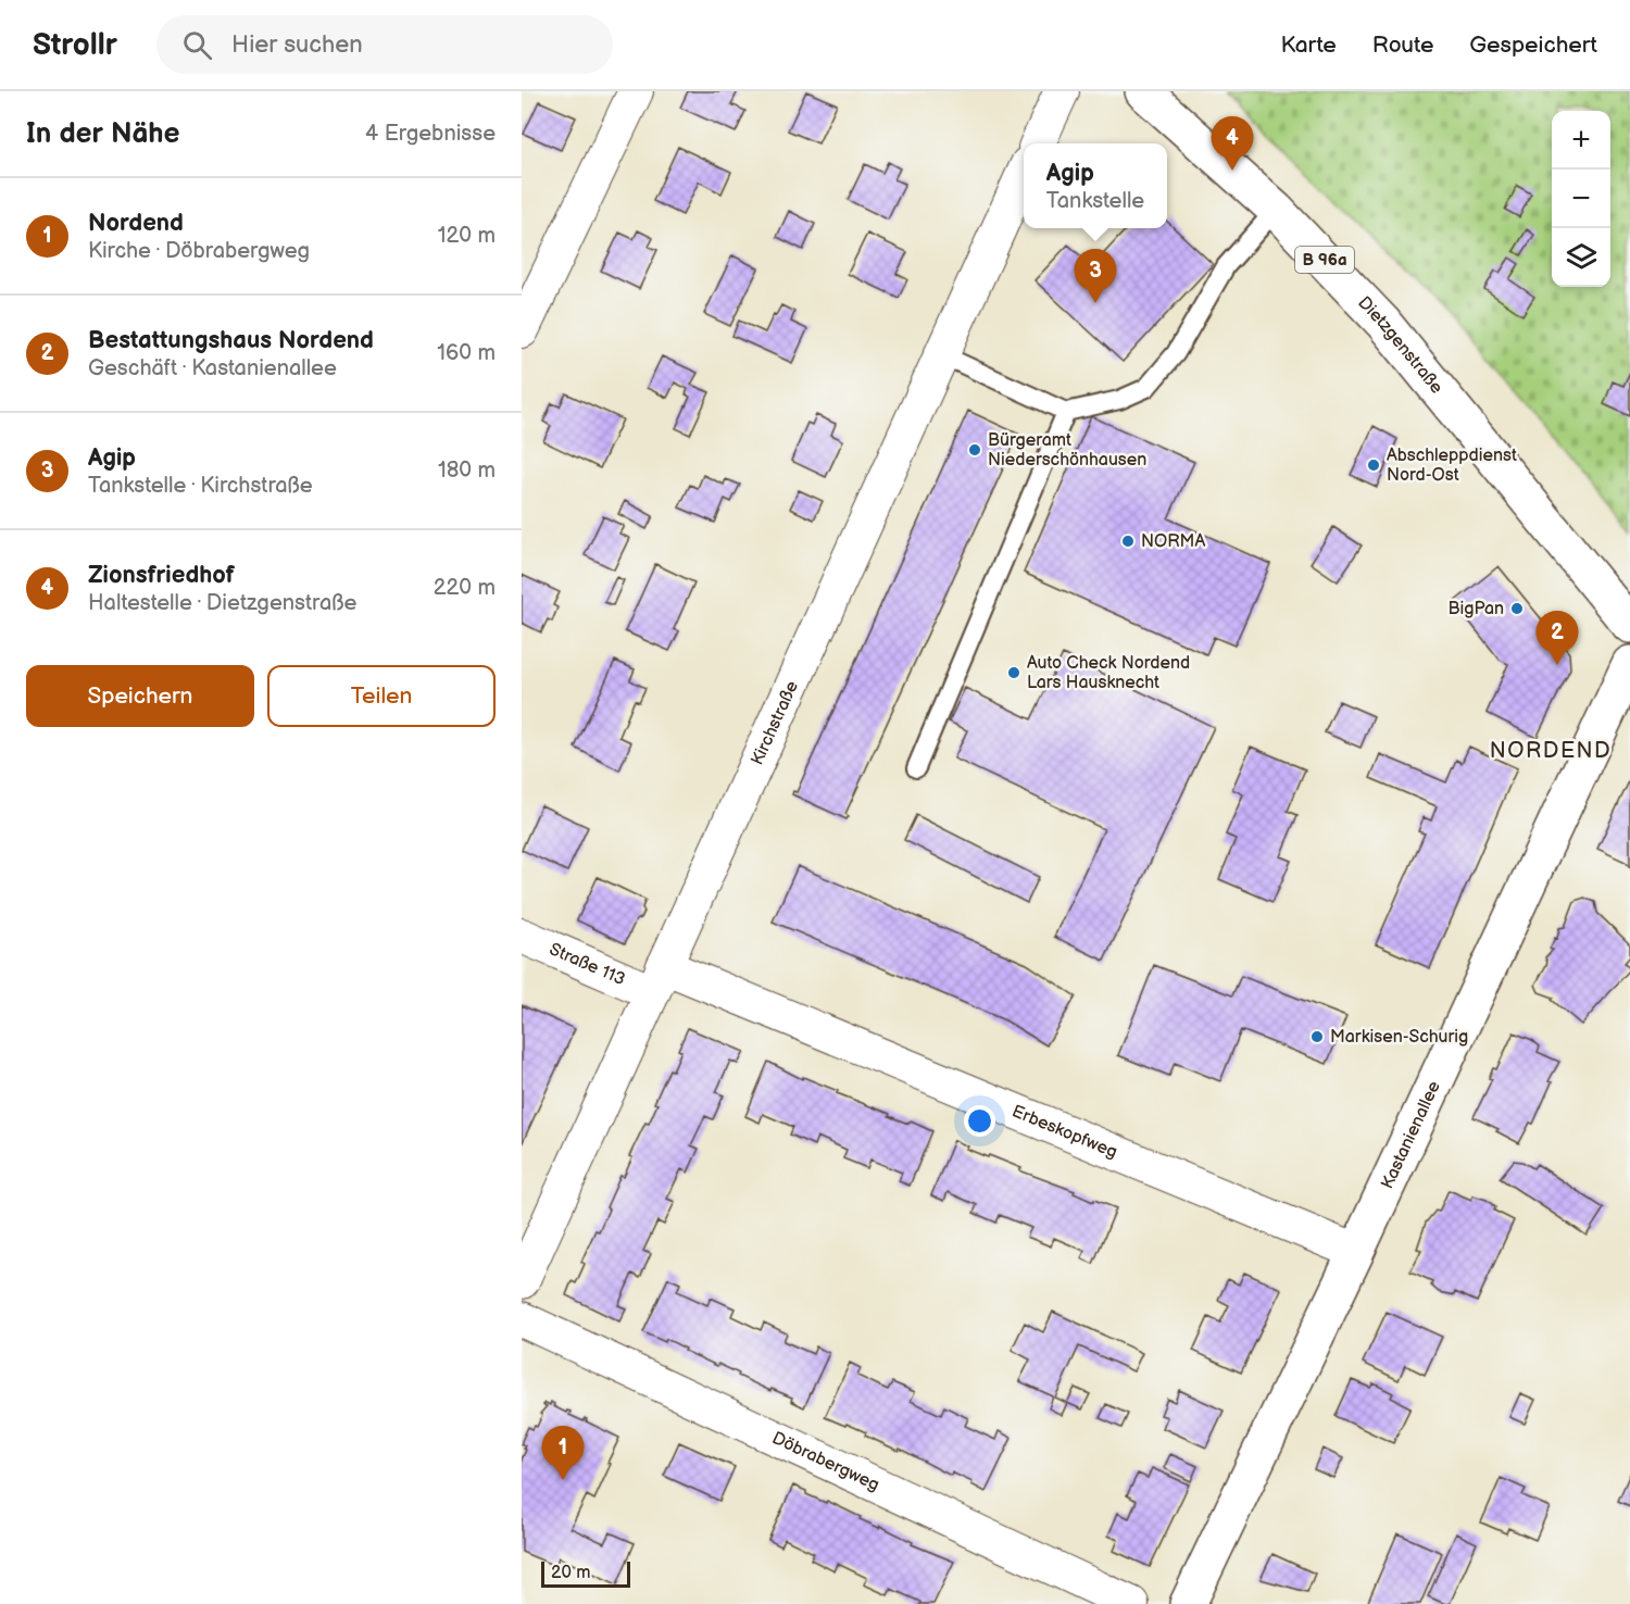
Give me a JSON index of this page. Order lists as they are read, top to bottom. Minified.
{"streets":{"street":["B 96a","Dietzgenstraße","Kirchstraße","Straße 113","Erbeskopfweg","Kastanienallee","Döbrabergweg"]},"crossings":[["Kirchstraße","Straße 113"],["Kirchstraße","Erbeskopfweg"],["Straße 113","Erbeskopfweg"],["Erbeskopfweg","Kastanienallee"]],"districts":["NORDEND"],"places":["Bürgeramt Niederschönhausen","Abschleppdienst Nord-Ost","NORMA","BigPan","Auto Check Nordend Lars Hausknecht","Markisen-Schurig"],"scale_bar":"20 m","page":{"header":"Strollr","search":"Hier suchen","nav":["Karte","Route","Gespeichert"],"heading":["In der Nähe","4 Ergebnisse"],"map_buttons":["+","−"],"pins":["4","3","2","1"],"popup":["Agip","Tankstelle"],"list":[{"mark":"1","name":"Nordend","note":"Kirche · Döbrabergweg","value":"120 m"},{"mark":"2","name":"Bestattungshaus Nordend","note":"Geschäft · Kastanienallee","value":"160 m"},{"mark":"3","name":"Agip","note":"Tankstelle · Kirchstraße","value":"180 m"},{"mark":"4","name":"Zionsfriedhof","note":"Haltestelle · Dietzgenstraße","value":"220 m"}],"buttons":["Speichern","Teilen"],"scale":"20 m"}}
